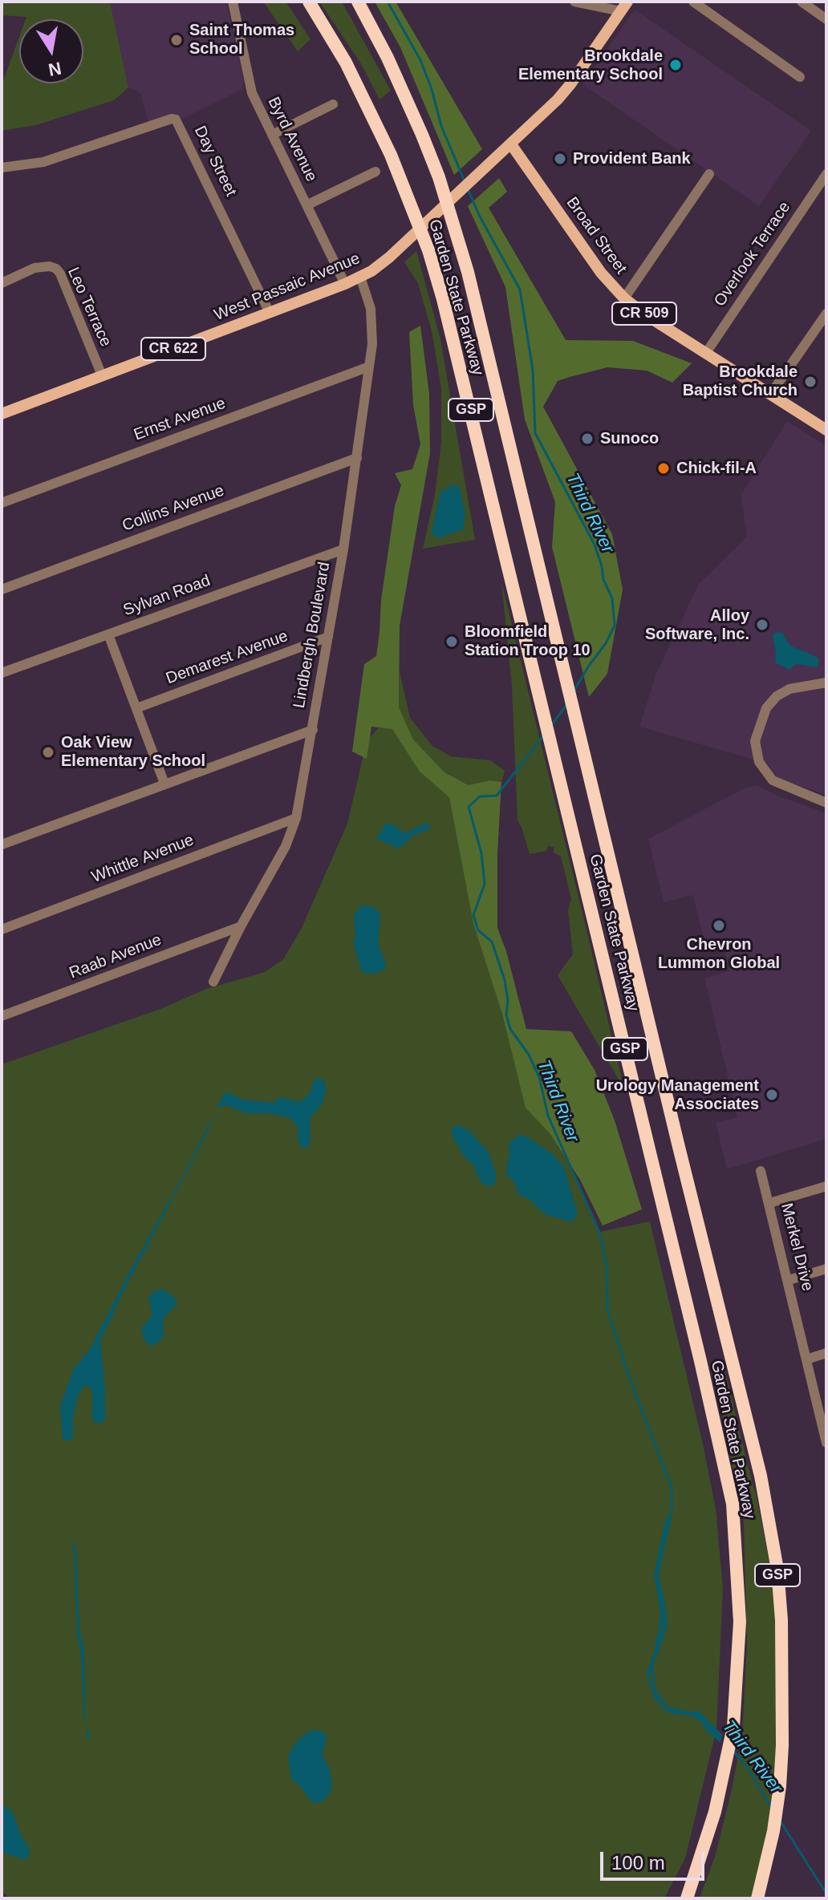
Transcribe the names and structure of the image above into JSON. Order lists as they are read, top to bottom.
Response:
{
  "streets": {
    "highway": ["Garden State Parkway", "GSP"],
    "main road": [
      "Broad Street",
      "West Passaic Avenue",
      "CR 509",
      "CR 622"
    ],
    "street": [
      "Byrd Avenue",
      "Day Street",
      "Overlook Terrace",
      "Leo Terrace",
      "Ernst Avenue",
      "Collins Avenue",
      "Sylvan Road",
      "Lindbergh Boulevard",
      "Demarest Avenue",
      "Whittle Avenue",
      "Raab Avenue",
      "Merkel Drive"
    ]
  },
  "crossings": [
    ["Byrd Avenue", "West Passaic Avenue"],
    ["Day Street", "West Passaic Avenue"],
    ["Broad Street", "Overlook Terrace"],
    ["Broad Street", "West Passaic Avenue"],
    ["West Passaic Avenue", "Leo Terrace"],
    ["West Passaic Avenue", "Lindbergh Boulevard"],
    ["Ernst Avenue", "Lindbergh Boulevard"],
    ["Collins Avenue", "Lindbergh Boulevard"],
    ["Sylvan Road", "Lindbergh Boulevard"],
    ["Lindbergh Boulevard", "Demarest Avenue"],
    ["Lindbergh Boulevard", "Whittle Avenue"],
    ["Lindbergh Boulevard", "Raab Avenue"]
  ],
  "water": ["Third River"],
  "places": [
    "Saint Thomas School",
    "Brookdale Elementary School",
    "Provident Bank",
    "Brookdale Baptist Church",
    "Sunoco",
    "Chick-fil-A",
    "Alloy Software, Inc.",
    "Bloomfield Station Troop 10",
    "Oak View Elementary School",
    "Chevron Lummon Global",
    "Urology Management Associates"
  ],
  "scale_bar": "100 m",
  "north": "bottom"
}
